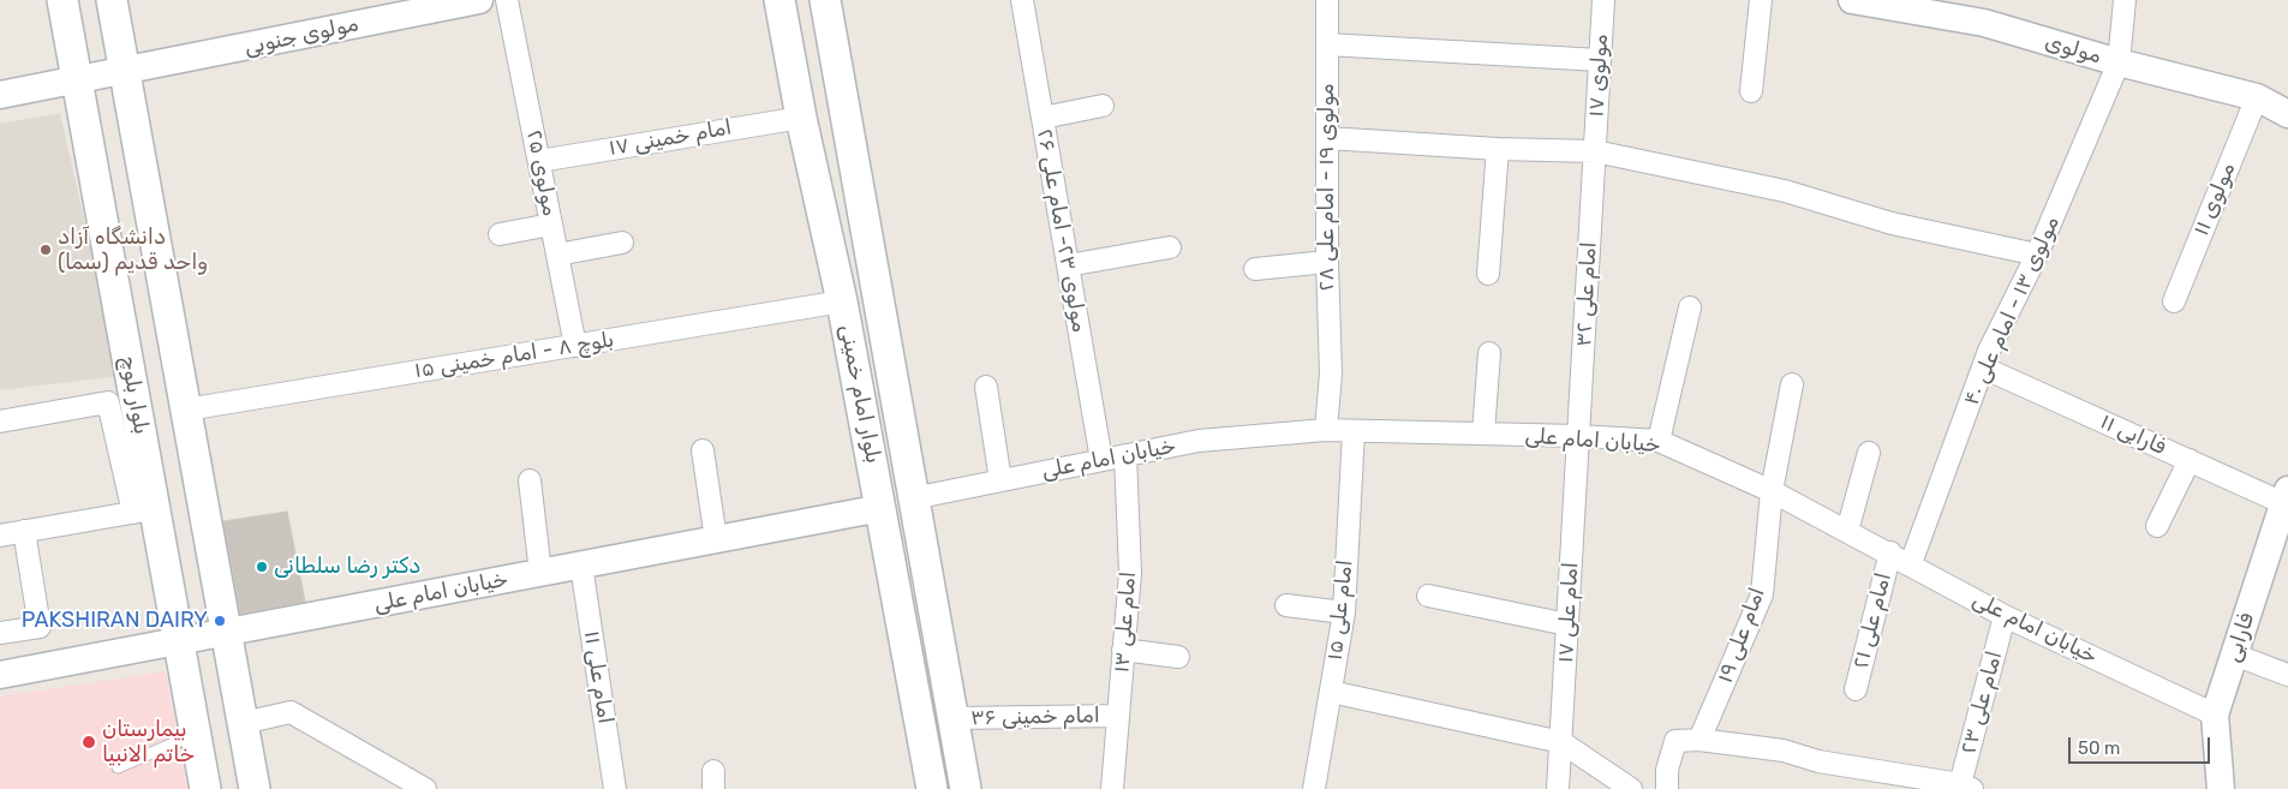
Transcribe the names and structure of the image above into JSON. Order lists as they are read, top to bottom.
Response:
{
  "streets": {
    "main road": ["بلوار امام خمینی", "بلوار بلوچ"],
    "street": [
      "مولوی جنوبی",
      "مولوی",
      "مولوی ۱۷",
      "امام خمینی ۱۷",
      "مولوی ۲۵",
      "مولوی ۱۹ - امام علی ۲۸",
      "مولوی ۱۱",
      "مولوی ۲۳- امام علی ۲۶",
      "امام علی ۳۲",
      "مولوی ۱۳ - امام علی ۴۰",
      "بلوچ ۸ - امام خمینی ۱۵",
      "فارابی ۱۱",
      "خیابان امام علی",
      "امام علی ۱۵",
      "امام علی ۱۷",
      "امام علی ۲۱",
      "امام علی ۱۳",
      "امام علی ۱۹",
      "فارابی",
      "امام علی ۱۱",
      "امام علی ۲۳",
      "امام خمینی ۳۶"
    ]
  },
  "crossings": [
    ["مولوی جنوبی", "بلوار بلوچ"],
    ["مولوی", "مولوی ۱۱"],
    ["مولوی", "مولوی ۱۳ - امام علی ۴۰"],
    ["مولوی ۱۷", "امام علی ۳۲"],
    ["امام خمینی ۱۷", "مولوی ۲۵"],
    ["امام خمینی ۱۷", "بلوار امام خمینی"],
    ["مولوی ۲۵", "بلوچ ۸ - امام خمینی ۱۵"],
    ["مولوی ۱۹ - امام علی ۲۸", "خیابان امام علی"],
    ["مولوی ۲۳- امام علی ۲۶", "خیابان امام علی"],
    ["امام علی ۳۲", "خیابان امام علی"],
    ["امام علی ۳۲", "امام علی ۱۷"],
    ["مولوی ۱۳ - امام علی ۴۰", "فارابی ۱۱"],
    ["مولوی ۱۳ - امام علی ۴۰", "خیابان امام علی"],
    ["بلوچ ۸ - امام خمینی ۱۵", "بلوار امام خمینی"],
    ["بلوار امام خمینی", "خیابان امام علی"],
    ["بلوار امام خمینی", "امام خمینی ۳۶"],
    ["بلوار بلوچ", "خیابان امام علی"],
    ["فارابی ۱۱", "فارابی"],
    ["خیابان امام علی", "امام علی ۱۵"],
    ["خیابان امام علی", "امام علی ۱۷"],
    ["خیابان امام علی", "امام علی ۲۱"],
    ["خیابان امام علی", "امام علی ۱۳"],
    ["خیابان امام علی", "امام علی ۱۹"],
    ["خیابان امام علی", "فارابی"],
    ["خیابان امام علی", "امام علی ۱۱"],
    ["خیابان امام علی", "امام علی ۲۳"],
    ["امام علی ۱۳", "امام خمینی ۳۶"]
  ],
  "places": [
    "دانشگاه آزاد واحد قدیم (سما)",
    "دکتر رضا سلطانی",
    "PAKSHIRAN DAIRY",
    "بیمارستان خاتم الانبیا"
  ],
  "scale_bar": "50 m"
}
